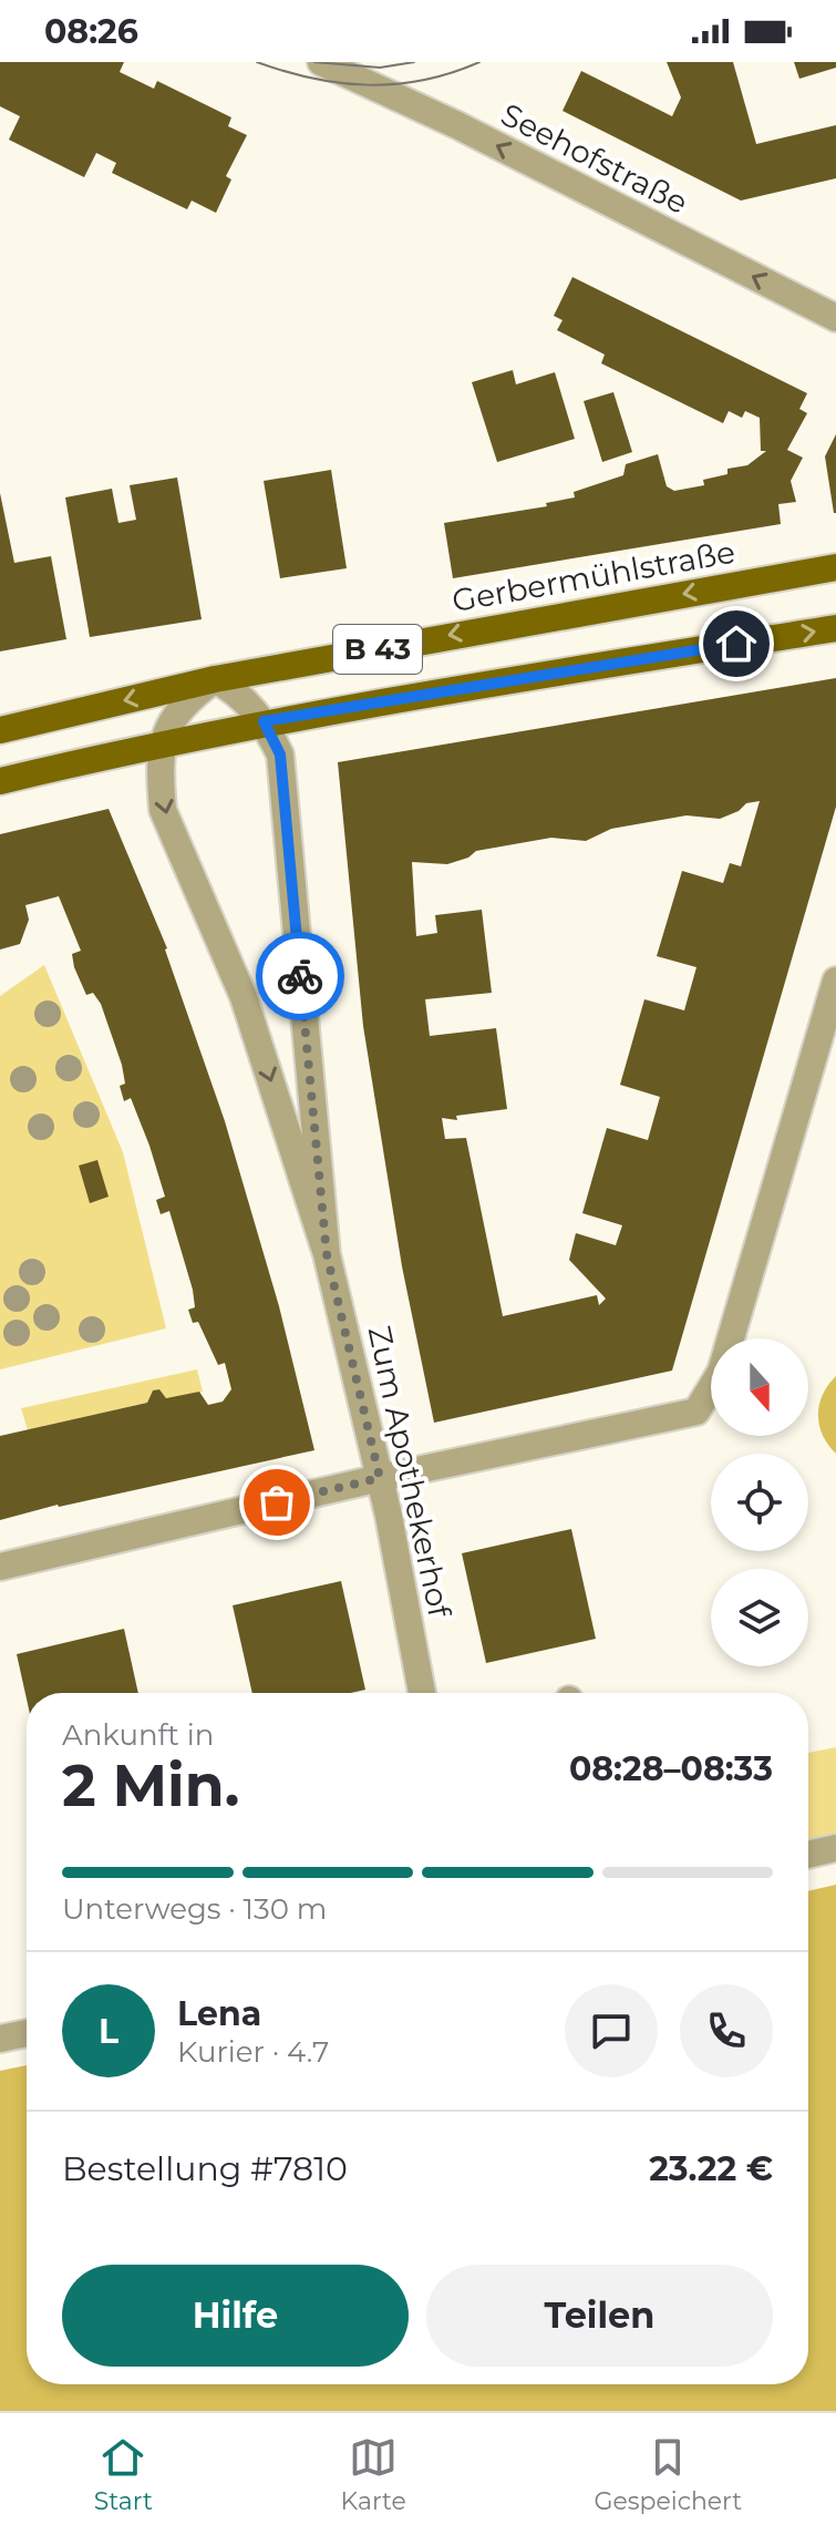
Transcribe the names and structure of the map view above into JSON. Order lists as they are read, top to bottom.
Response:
{
  "streets": {
    "main road": ["Gerbermühlstraße", "B 43"],
    "street": ["Seehofstraße", "Zum Apothekerhof"]
  },
  "crossings": [
    ["Gerbermühlstraße", "Zum Apothekerhof"],
    ["B 43", "Zum Apothekerhof"]
  ],
  "one_way": ["Seehofstraße"],
  "north": "bottom",
  "page": {
    "status": "08:26",
    "heading": ["2 Min.", "Ankunft in", "08:28–08:33"],
    "panel": [
      "Lena",
      "Kurier · 4.7",
      "Bestellung #7810",
      "23.22 €"
    ],
    "bar": "Unterwegs · 130 m",
    "round": "L",
    "buttons": ["Hilfe", "Teilen"],
    "tabs": ["Start", "Karte", "Gespeichert"]
  }
}
